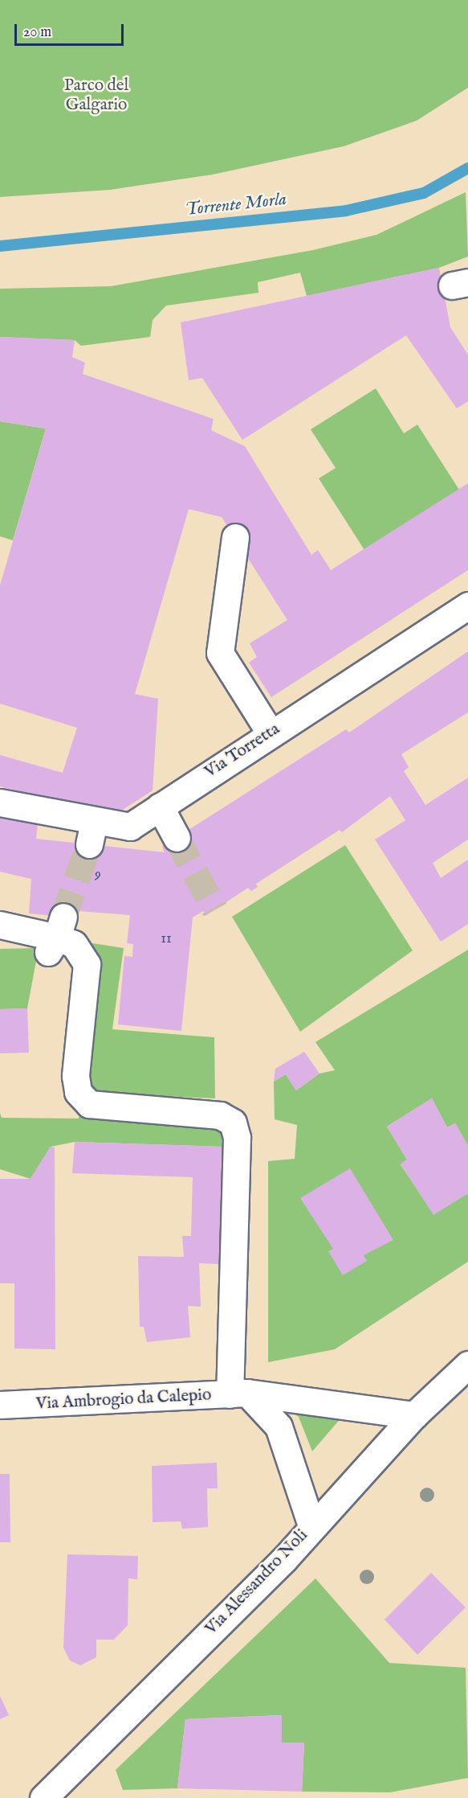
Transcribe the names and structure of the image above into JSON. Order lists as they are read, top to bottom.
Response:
{
  "streets": {
    "street": ["Via Torretta", "Via Ambrogio da Calepio", "Via Alessandro Noli"]
  },
  "crossings": [
    ["Via Ambrogio da Calepio", "Via Alessandro Noli"]
  ],
  "water": ["Torrente Morla"],
  "parks": ["Parco del Galgario"],
  "house_numbers": ["9", "11"],
  "scale_bar": "20 m"
}
